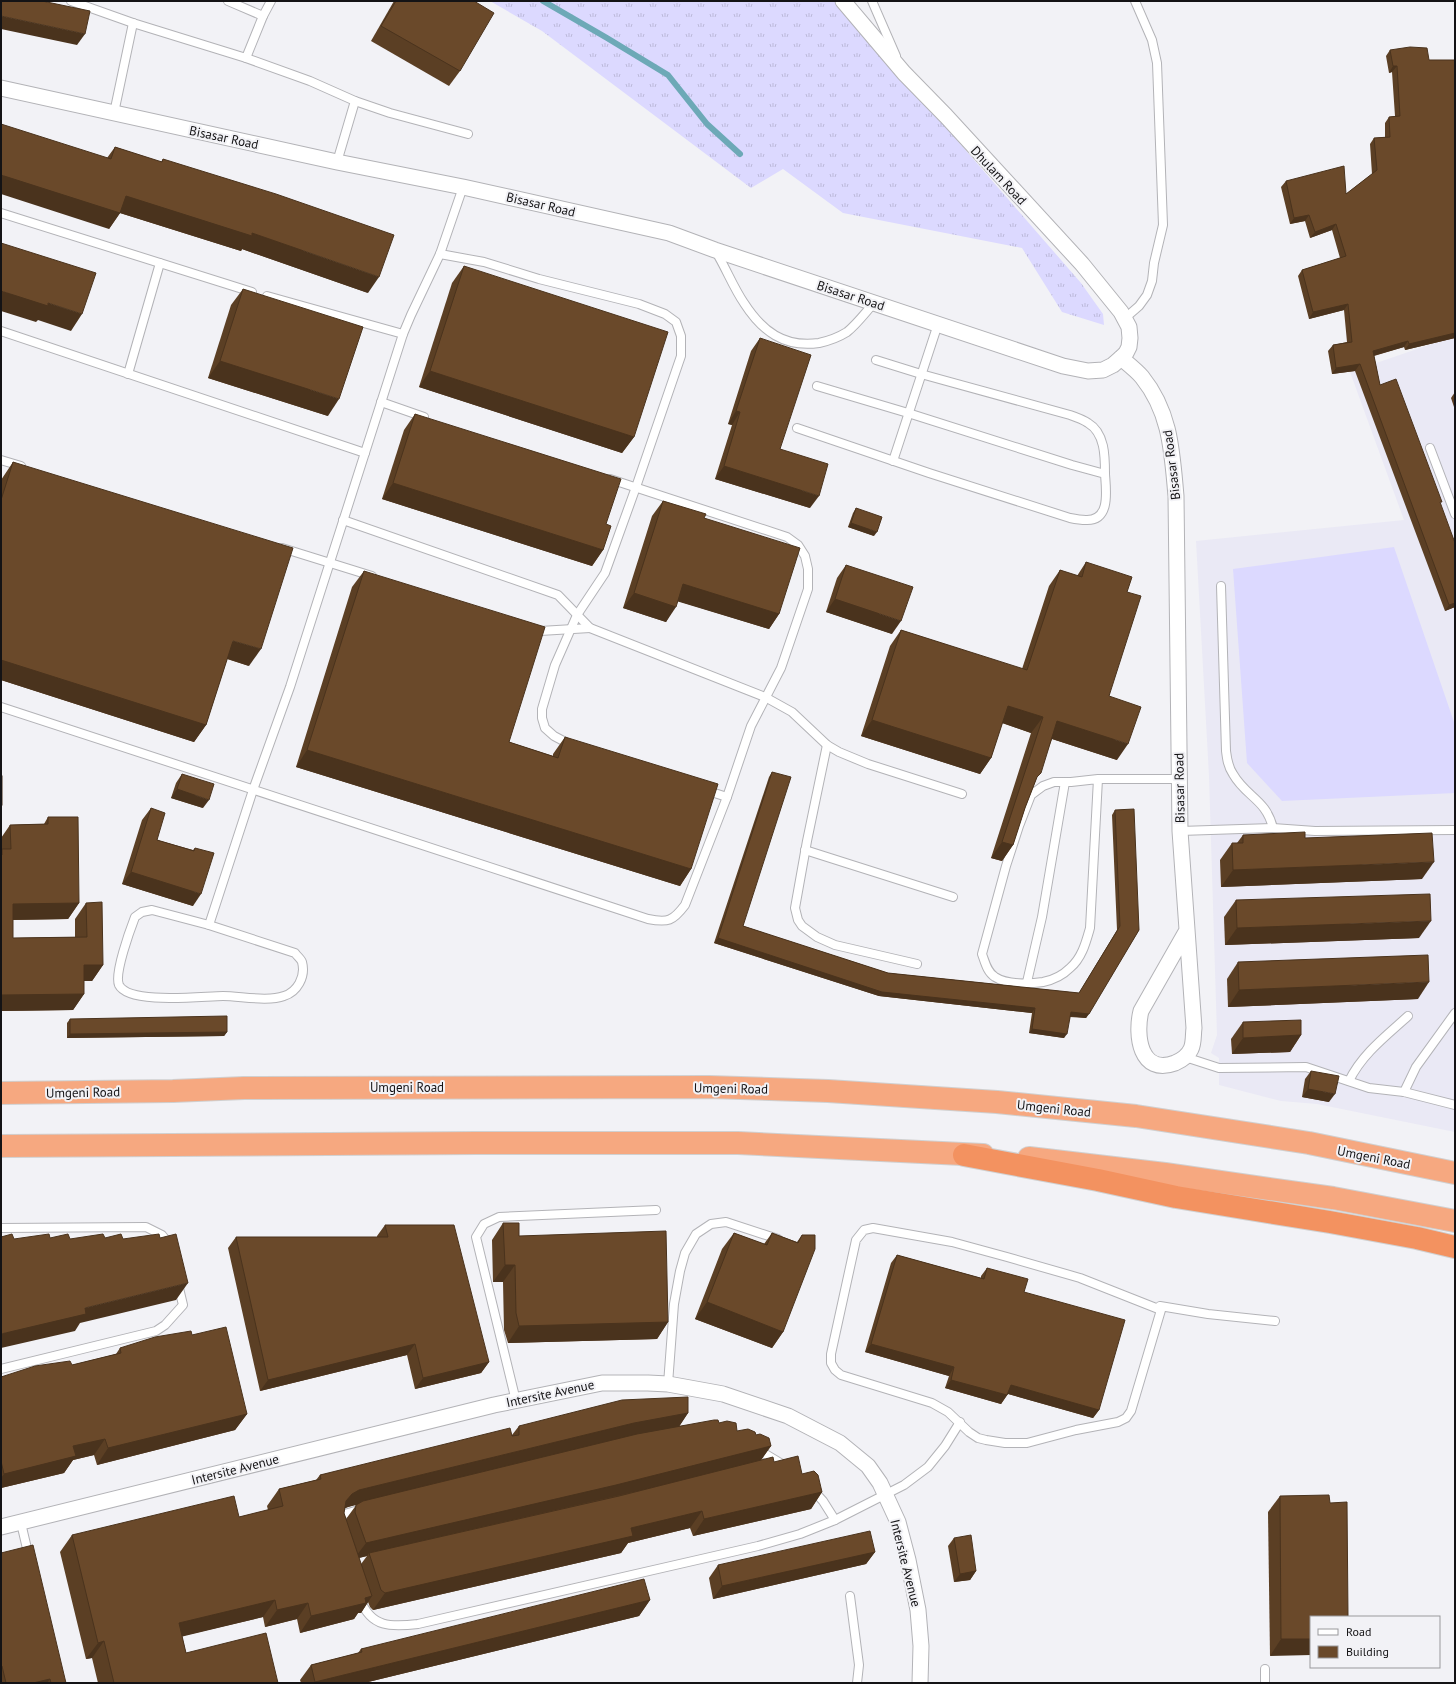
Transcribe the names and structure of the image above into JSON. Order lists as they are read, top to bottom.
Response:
{
  "streets": {
    "highway": ["Umgeni Road"],
    "street": ["Bisasar Road", "Dhulam Road", "Intersite Avenue"]
  },
  "crossings": [
    ["Bisasar Road", "Dhulam Road"]
  ],
  "legend": ["Road", "Building"]
}
